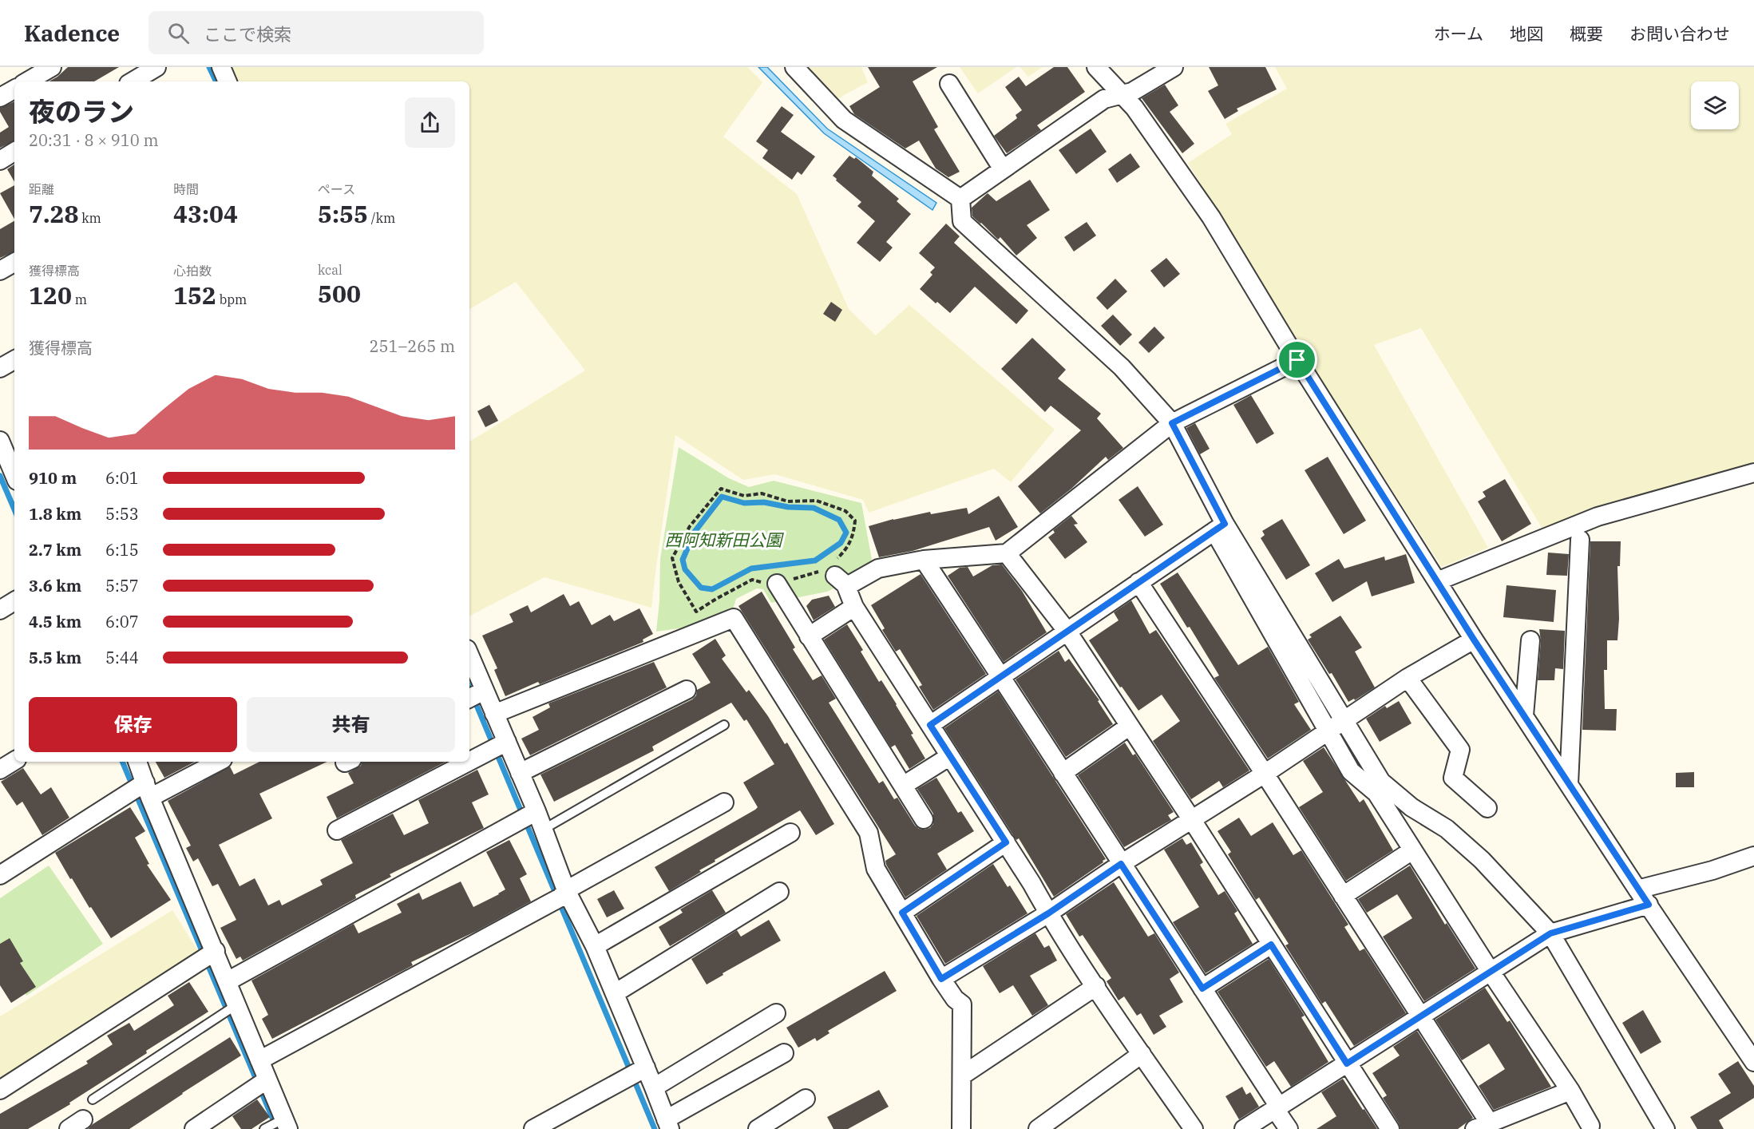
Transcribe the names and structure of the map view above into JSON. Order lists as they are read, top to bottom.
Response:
{
  "parks": ["西阿知新田公園"],
  "page": {
    "header": "Kadence",
    "search": "ここで検索",
    "nav": [
      "ホーム",
      "地図",
      "概要",
      "お問い合わせ"
    ],
    "heading": ["夜のラン", "20:31 · 8 × 910 m"],
    "stats": [
      ["距離", "7.28 km"],
      ["時間", "43:04"],
      ["ペース", "5:55 /km"],
      ["獲得標高", "120 m"],
      ["心拍数", "152 bpm"],
      ["kcal", "500"]
    ],
    "chart": ["獲得標高", "251–265 m"],
    "list": [
      {
        "name": "910 m",
        "note": "6:01"
      },
      {
        "name": "1.8 km",
        "note": "5:53"
      },
      {
        "name": "2.7 km",
        "note": "6:15"
      },
      {
        "name": "3.6 km",
        "note": "5:57"
      },
      {
        "name": "4.5 km",
        "note": "6:07"
      },
      {
        "name": "5.5 km",
        "note": "5:44"
      }
    ],
    "buttons": ["保存", "共有"]
  }
}
